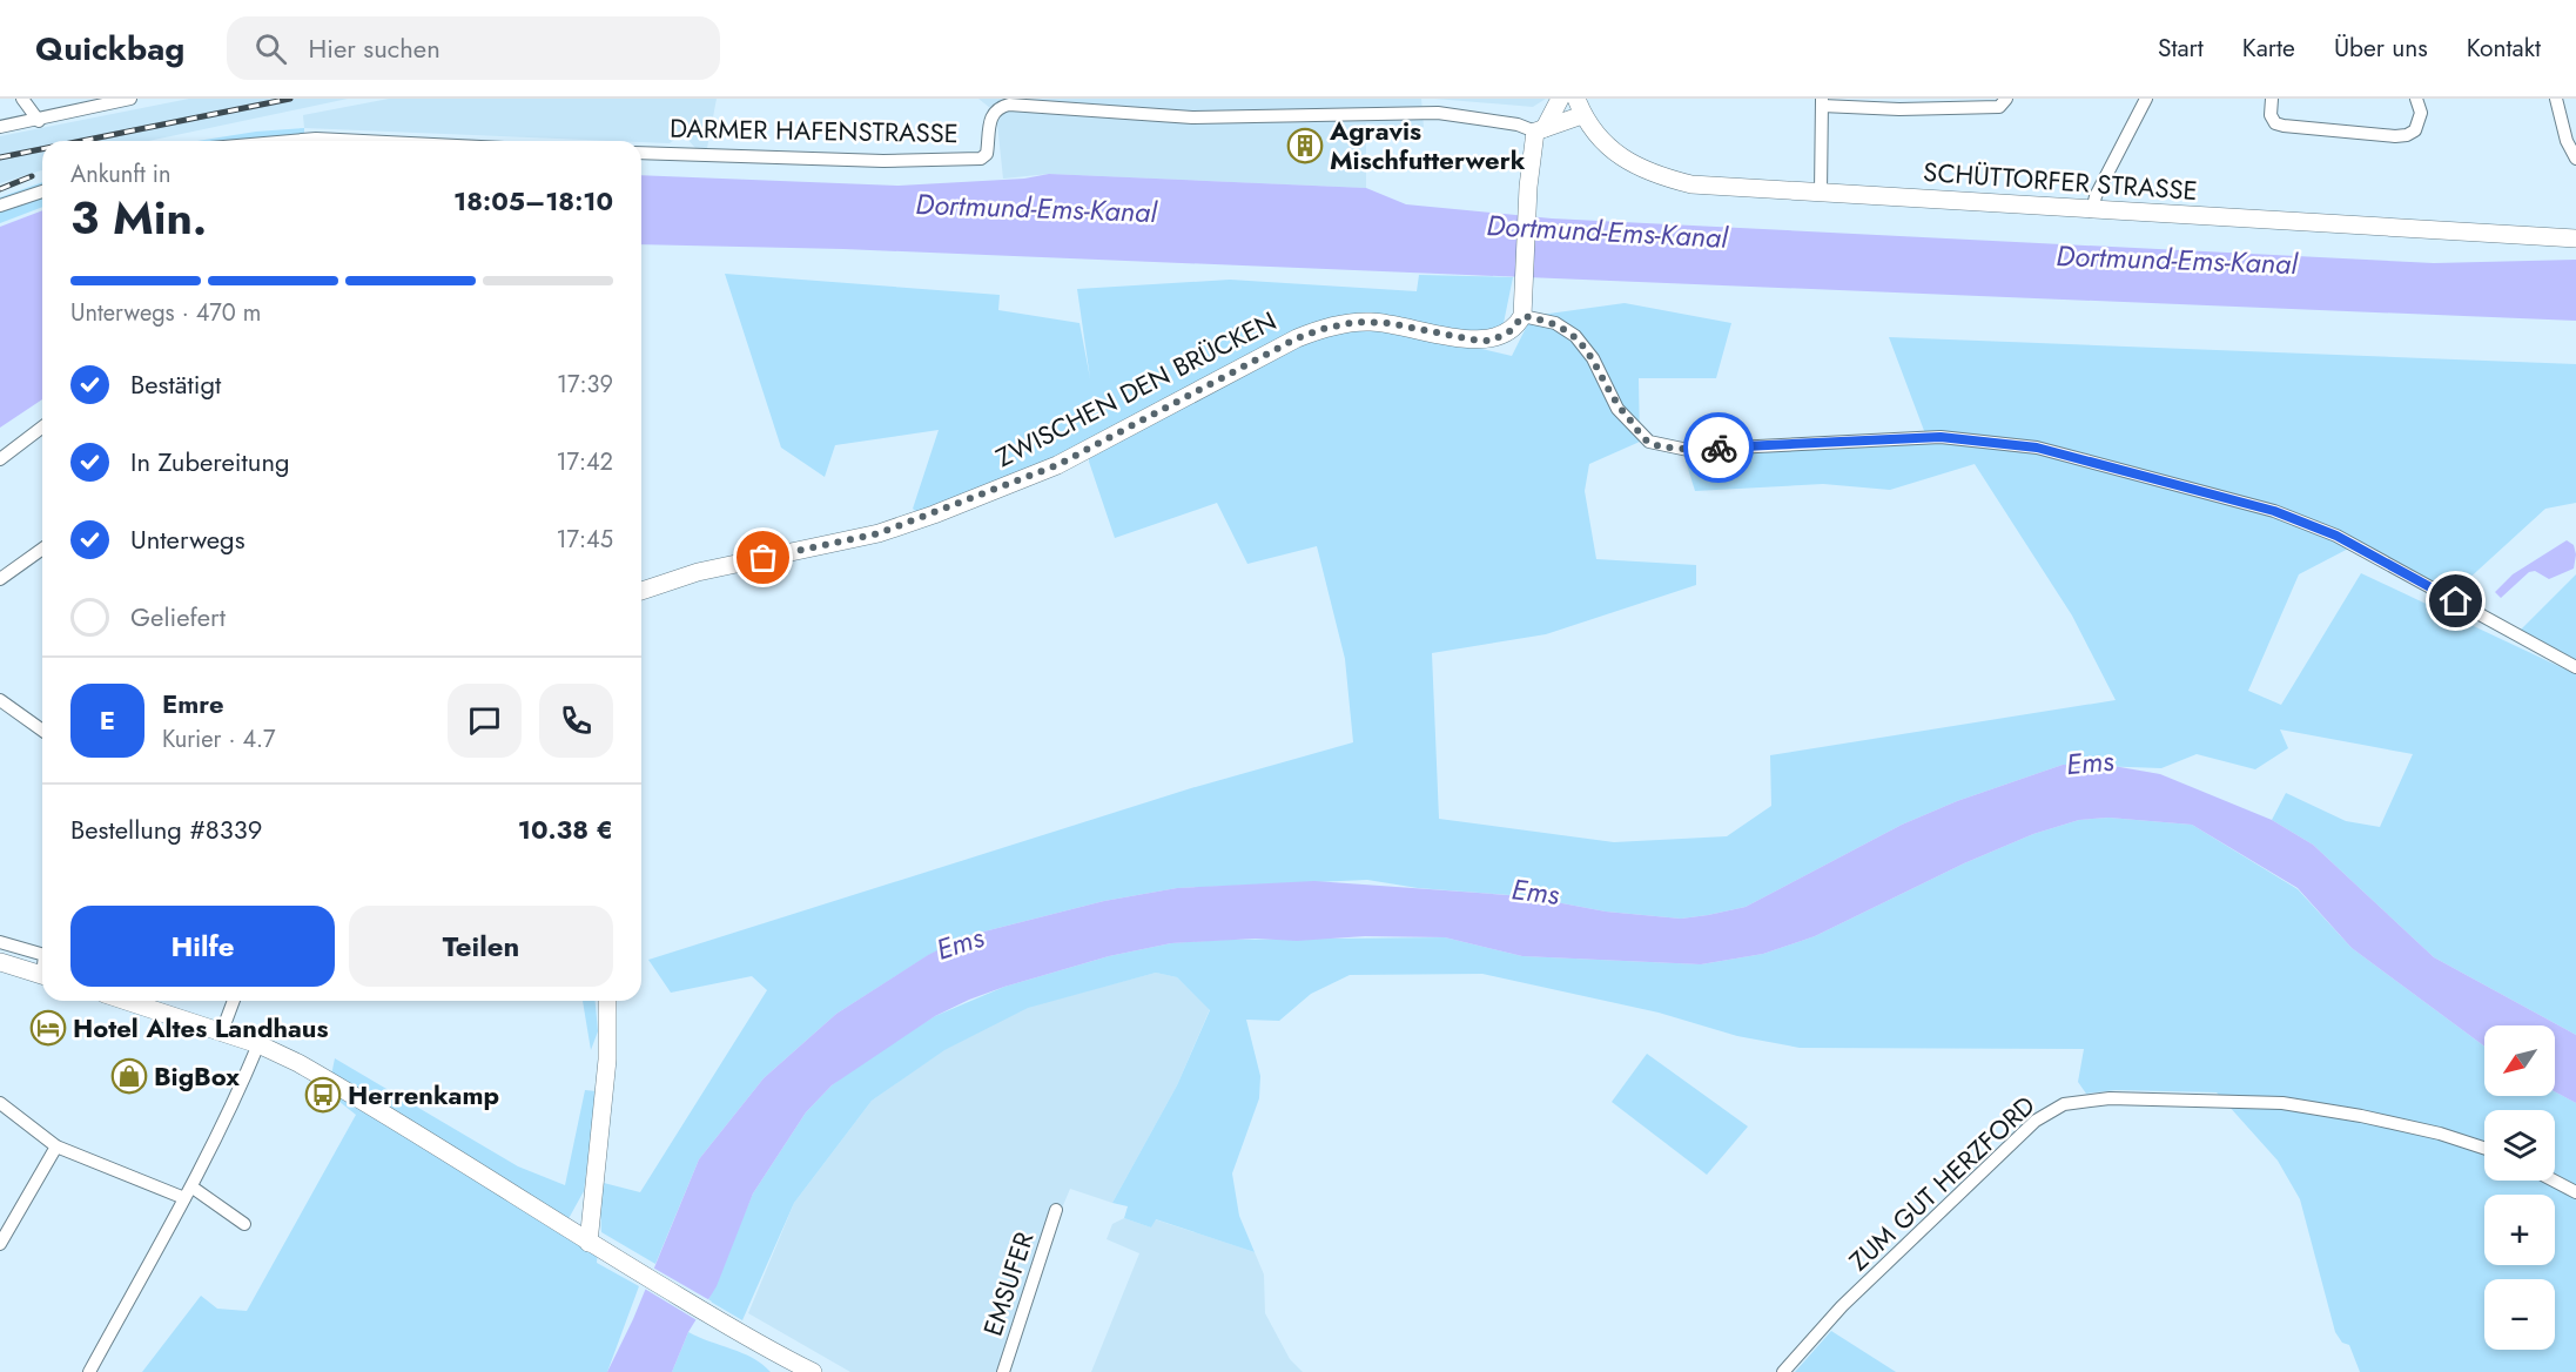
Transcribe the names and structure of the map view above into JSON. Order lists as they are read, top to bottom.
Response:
{
  "streets": {
    "main road": ["SCHÜTTORFER STRASSE", "ZWISCHEN DEN BRÜCKEN"],
    "street": ["DARMER HAFENSTRASSE", "ZUM GUT HERZFORD", "EMSUFER"]
  },
  "water": ["Dortmund-Ems-Kanal", "Ems"],
  "places": {
    "building": ["Agravis Mischfutterwerk"],
    "hotel": ["Hotel Altes Landhaus"],
    "shop": ["BigBox"],
    "bus stop": ["Herrenkamp"]
  },
  "north": "bottom left",
  "page": {
    "header": "Quickbag",
    "search": "Hier suchen",
    "nav": [
      "Start",
      "Karte",
      "Über uns",
      "Kontakt"
    ],
    "heading": ["3 Min.", "Ankunft in", "18:05–18:10"],
    "panel": [
      "Emre",
      "Kurier · 4.7",
      "Bestellung #8339",
      "10.38 €"
    ],
    "bar": "Unterwegs · 470 m",
    "list": [
      ["Bestätigt", "17:39"],
      ["In Zubereitung", "17:42"],
      ["Unterwegs", "17:45"],
      "Geliefert"
    ],
    "round": "E",
    "buttons": ["Hilfe", "Teilen"],
    "map_buttons": ["+", "−"]
  }
}
